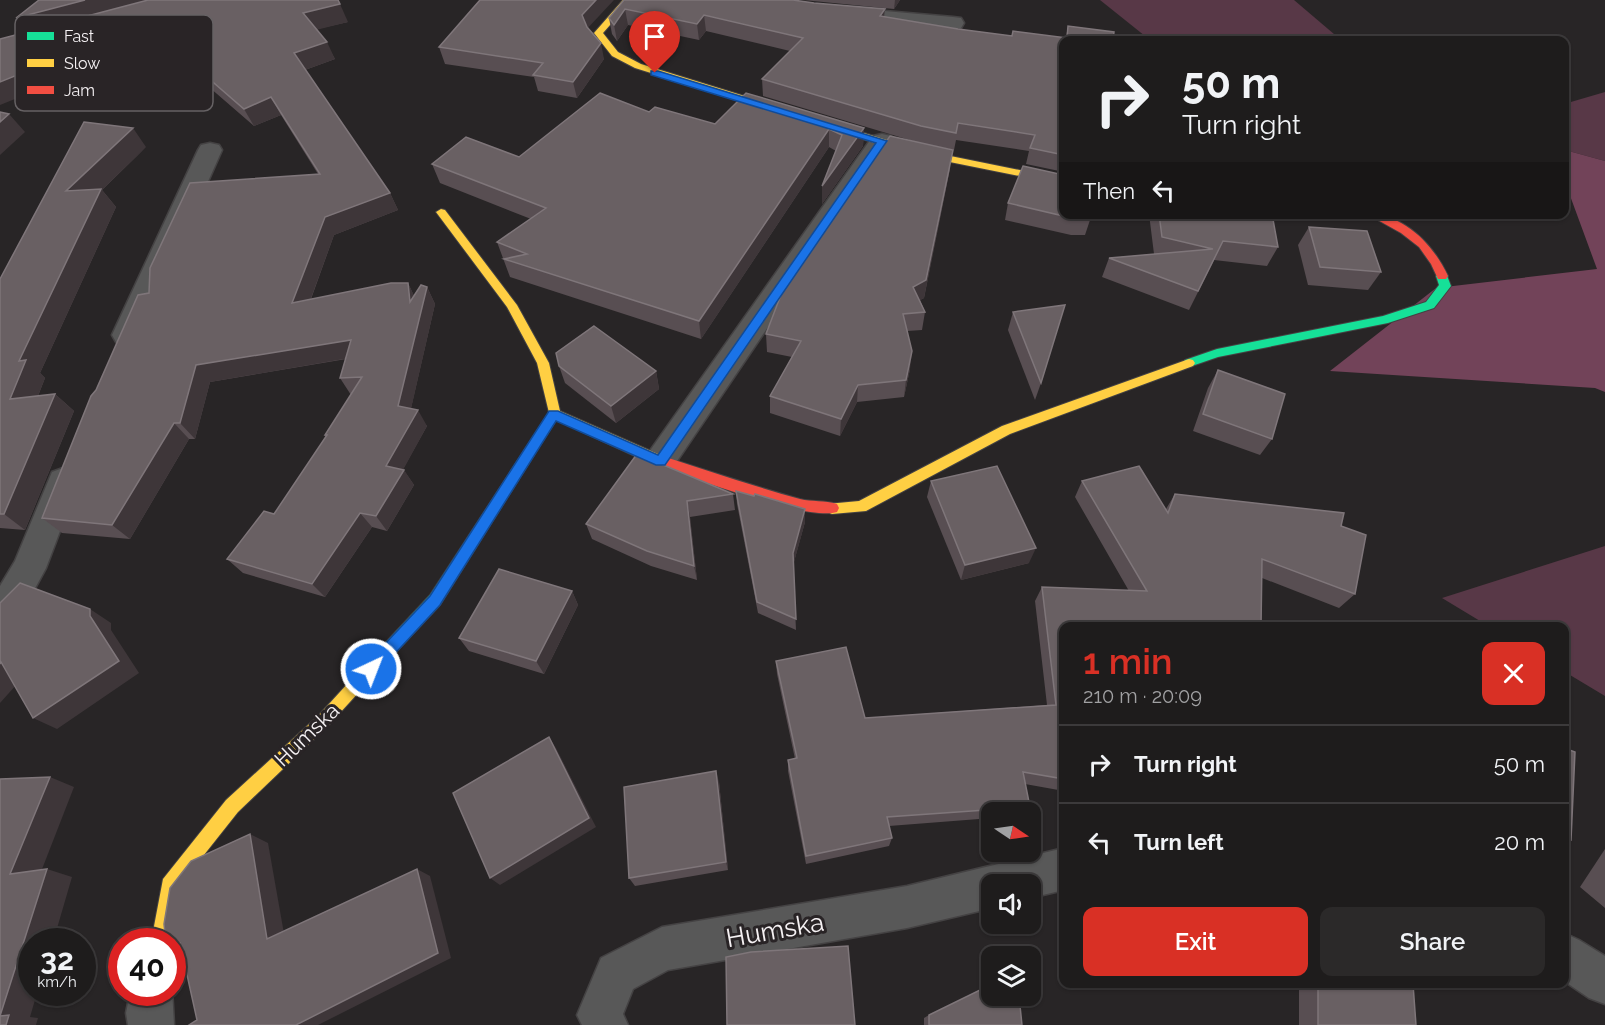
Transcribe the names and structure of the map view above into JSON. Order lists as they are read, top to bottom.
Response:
{
  "streets": {
    "street": ["Humska"]
  },
  "legend": ["Fast", "Slow", "Jam"],
  "north": "right",
  "page": {
    "turn": ["50 m", "Turn right"],
    "then": "Then",
    "heading": ["1 min", "210 m · 20:09"],
    "list": [
      {
        "name": "Turn right",
        "value": "50 m"
      },
      {
        "name": "Turn left",
        "value": "20 m"
      }
    ],
    "buttons": ["Exit", "Share"],
    "speed": "32 km/h",
    "limit": "40"
  }
}
